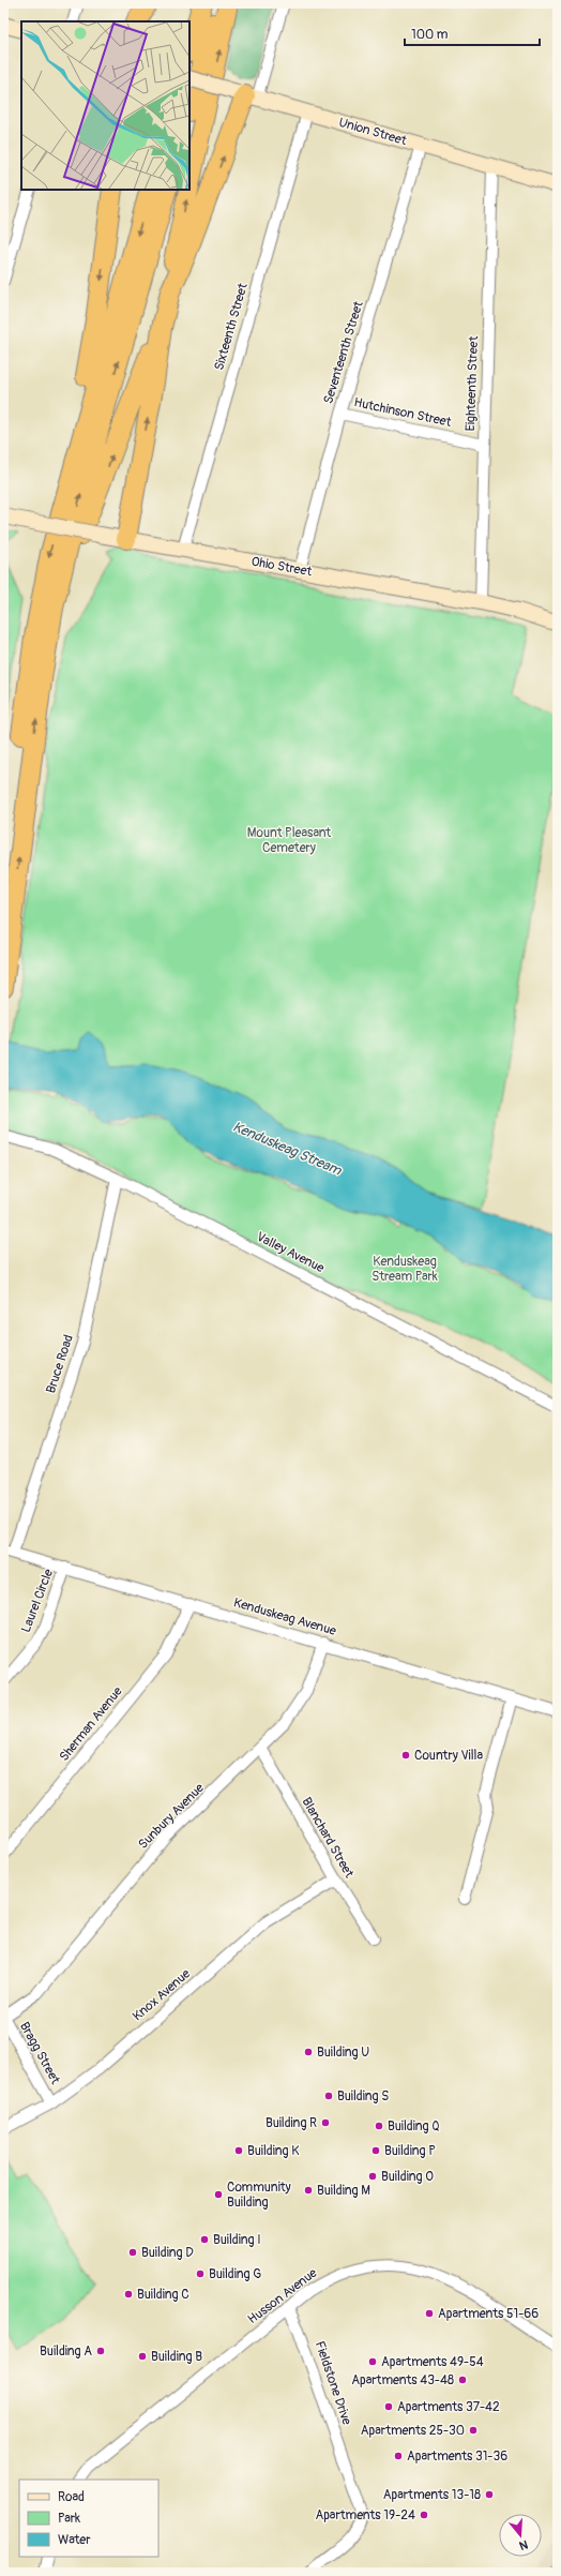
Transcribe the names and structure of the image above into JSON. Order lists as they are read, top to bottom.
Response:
{
  "streets": {
    "street": [
      "Union Street",
      "Sixteenth Street",
      "Seventeenth Street",
      "Eighteenth Street",
      "Hutchinson Street",
      "Ohio Street",
      "Valley Avenue",
      "Bruce Road",
      "Laurel Circle",
      "Kenduskeag Avenue",
      "Sherman Avenue",
      "Sunbury Avenue",
      "Blanchard Street",
      "Knox Avenue",
      "Bragg Street",
      "Husson Avenue",
      "Fieldstone Drive"
    ]
  },
  "crossings": [
    ["Union Street", "Sixteenth Street"],
    ["Union Street", "Seventeenth Street"],
    ["Union Street", "Eighteenth Street"],
    ["Sixteenth Street", "Ohio Street"],
    ["Seventeenth Street", "Hutchinson Street"],
    ["Seventeenth Street", "Ohio Street"],
    ["Eighteenth Street", "Hutchinson Street"],
    ["Eighteenth Street", "Ohio Street"],
    ["Valley Avenue", "Bruce Road"],
    ["Bruce Road", "Kenduskeag Avenue"],
    ["Laurel Circle", "Kenduskeag Avenue"],
    ["Kenduskeag Avenue", "Sherman Avenue"],
    ["Kenduskeag Avenue", "Sunbury Avenue"],
    ["Sunbury Avenue", "Blanchard Street"],
    ["Sunbury Avenue", "Bragg Street"],
    ["Blanchard Street", "Knox Avenue"],
    ["Knox Avenue", "Bragg Street"],
    ["Husson Avenue", "Fieldstone Drive"]
  ],
  "water": ["Kenduskeag Stream"],
  "parks": ["Mount Pleasant Cemetery", "Kenduskeag Stream Park"],
  "places": [
    "Country Villa",
    "Building U",
    "Building S",
    "Building R",
    "Building Q",
    "Building K",
    "Building P",
    "Building O",
    "Building M",
    "Community Building",
    "Building I",
    "Building D",
    "Building G",
    "Building C",
    "Apartments 51-66",
    "Building A",
    "Building B",
    "Apartments 49-54",
    "Apartments 43-48",
    "Apartments 37-42",
    "Apartments 25-30",
    "Apartments 31-36",
    "Apartments 13-18",
    "Apartments 19-24"
  ],
  "legend": ["Road", "Park", "Water"],
  "scale_bar": "100 m",
  "north": "bottom"
}
